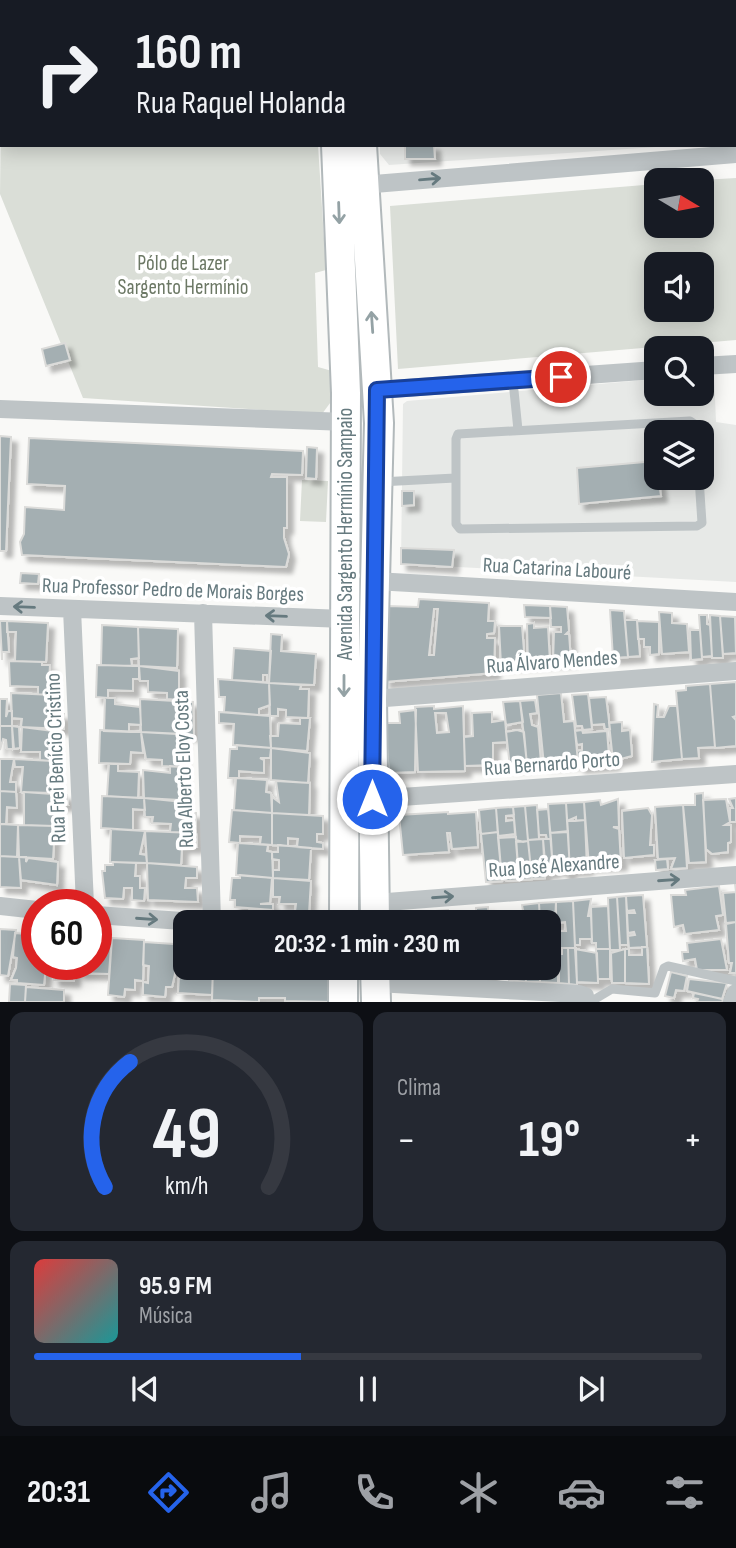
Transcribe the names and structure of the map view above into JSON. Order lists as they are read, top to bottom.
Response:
{
  "streets": {
    "main road": ["Avenida Sargento Hermínio Sampaio"],
    "street": [
      "Rua Catarina Labouré",
      "Rua Professor Pedro de Morais Borges",
      "Rua Álvaro Mendes",
      "Rua Frei Benício Cristino",
      "Rua Bernardo Porto",
      "Rua Alberto Eloy Costa",
      "Rua José Alexandre"
    ]
  },
  "crossings": [
    ["Avenida Sargento Hermínio Sampaio", "Rua Catarina Labouré"],
    ["Avenida Sargento Hermínio Sampaio", "Rua Professor Pedro de Morais Borges"],
    ["Avenida Sargento Hermínio Sampaio", "Rua Álvaro Mendes"],
    ["Avenida Sargento Hermínio Sampaio", "Rua Bernardo Porto"],
    ["Rua Professor Pedro de Morais Borges", "Rua Frei Benício Cristino"],
    ["Rua Professor Pedro de Morais Borges", "Rua Alberto Eloy Costa"]
  ],
  "one_way": ["Rua Professor Pedro de Morais Borges"],
  "parks": ["Pólo de Lazer Sargento Hermínio"],
  "north": "right",
  "page": {
    "turn": ["160 m", "Rua Raquel Holanda"],
    "limit": "60",
    "trip": "20:32 · 1 min · 230 m",
    "tile": "Clima",
    "heat": ["−", "19°", "+"],
    "song": ["95.9 FM", "Música"],
    "tabs": "20:31",
    "gauge": ["49", "km/h"]
  }
}
